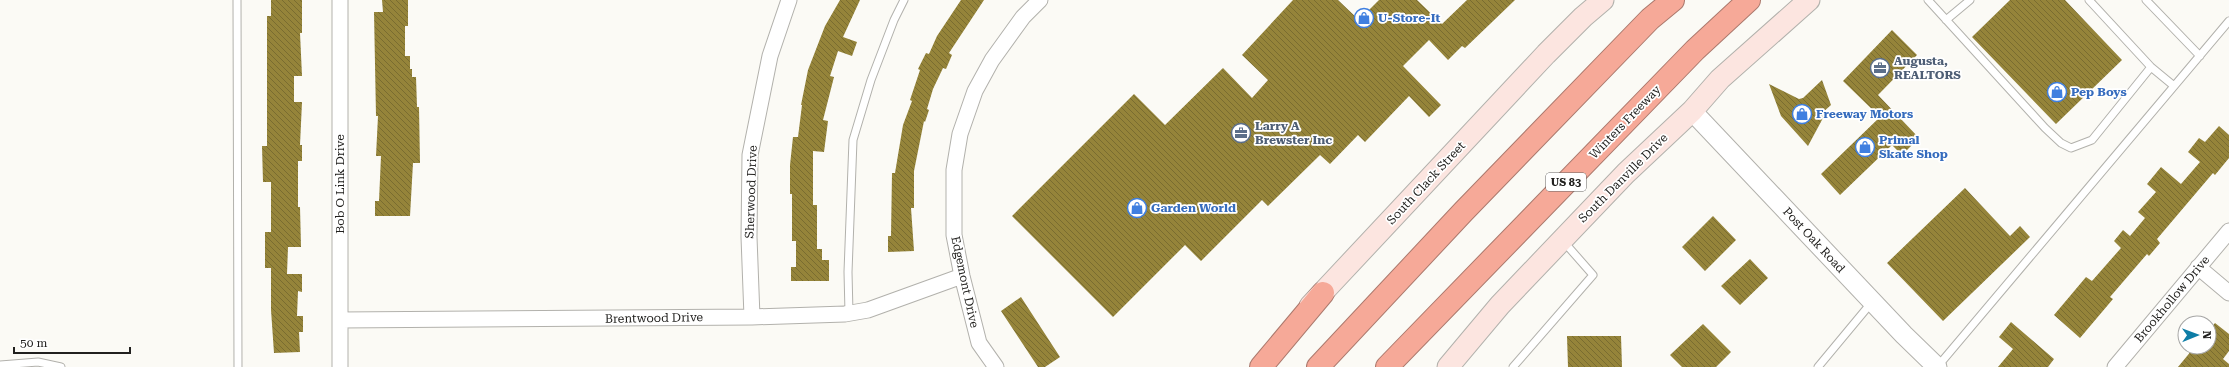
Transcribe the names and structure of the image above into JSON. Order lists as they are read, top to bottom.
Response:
{
  "streets": {
    "highway": ["Winters Freeway", "US 83"],
    "main road": ["South Danville Drive", "South Clack Street"],
    "street": [
      "Bob O Link Drive",
      "Sherwood Drive",
      "Post Oak Road",
      "Edgemont Drive",
      "Brookhollow Drive",
      "Brentwood Drive"
    ]
  },
  "crossings": [
    ["South Danville Drive", "Post Oak Road"],
    ["Bob O Link Drive", "Brentwood Drive"],
    ["Sherwood Drive", "Brentwood Drive"],
    ["Edgemont Drive", "Brentwood Drive"]
  ],
  "places": {
    "shop": [
      "U-Store-It",
      "Pep Boys",
      "Freeway Motors",
      "Primal Skate Shop",
      "Garden World"
    ],
    "office": ["Augusta, REALTORS", "Larry A Brewster Inc"]
  },
  "scale_bar": "50 m",
  "north": "right"
}
